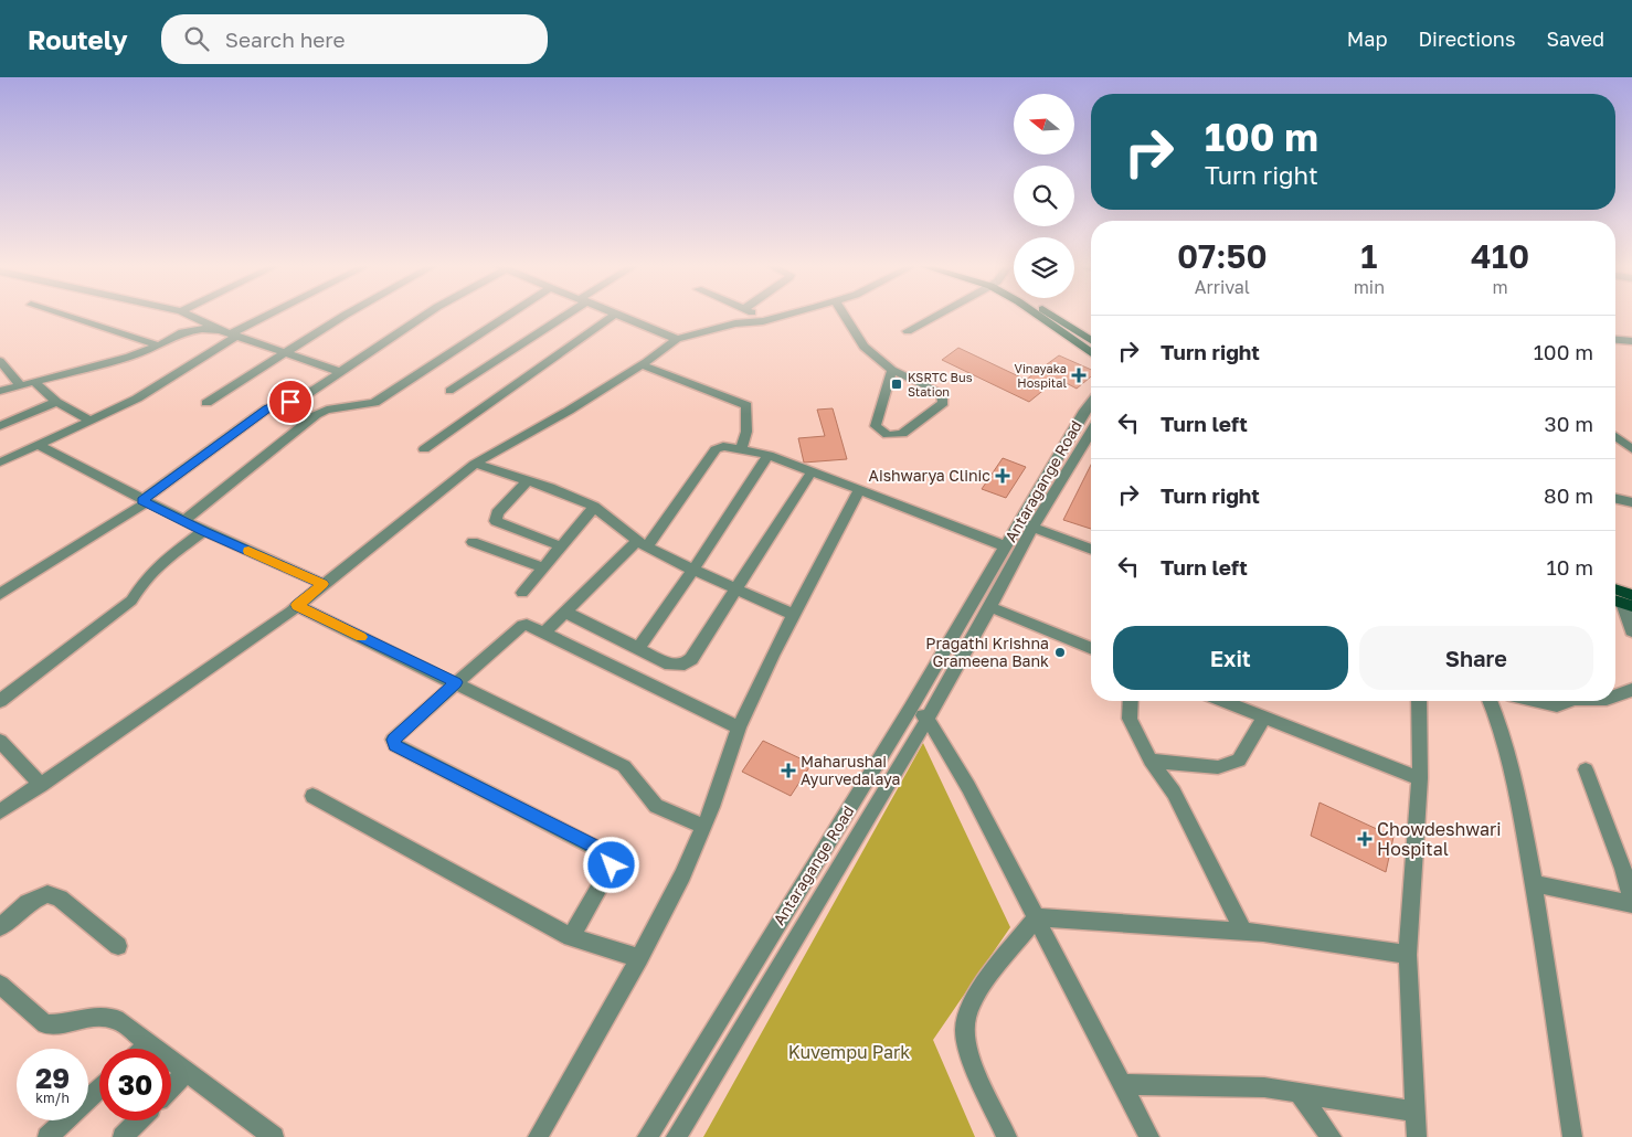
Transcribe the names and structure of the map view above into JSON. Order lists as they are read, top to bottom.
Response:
{
  "streets": {
    "street": ["Antaragange Road"]
  },
  "parks": ["Kuvempu Park"],
  "places": {
    "health": [
      "Vinayaka Hospital",
      "Aishwarya Clinic",
      "Maharushai Ayurvedalaya",
      "Chowdeshwari Hospital"
    ],
    "transit": ["KSRTC Bus Station"],
    "other": ["Pragathi Krishna Grameena Bank"]
  },
  "north": "left",
  "page": {
    "header": "Routely",
    "search": "Search here",
    "nav": ["Map", "Directions", "Saved"],
    "turn": ["100 m", "Turn right"],
    "eta": [
      "07:50",
      "Arrival",
      "1",
      "min",
      "410",
      "m"
    ],
    "list": [
      {
        "name": "Turn right",
        "value": "100 m"
      },
      {
        "name": "Turn left",
        "value": "30 m"
      },
      {
        "name": "Turn right",
        "value": "80 m"
      },
      {
        "name": "Turn left",
        "value": "10 m"
      }
    ],
    "buttons": ["Exit", "Share"],
    "speed": "29 km/h",
    "limit": "30"
  }
}
